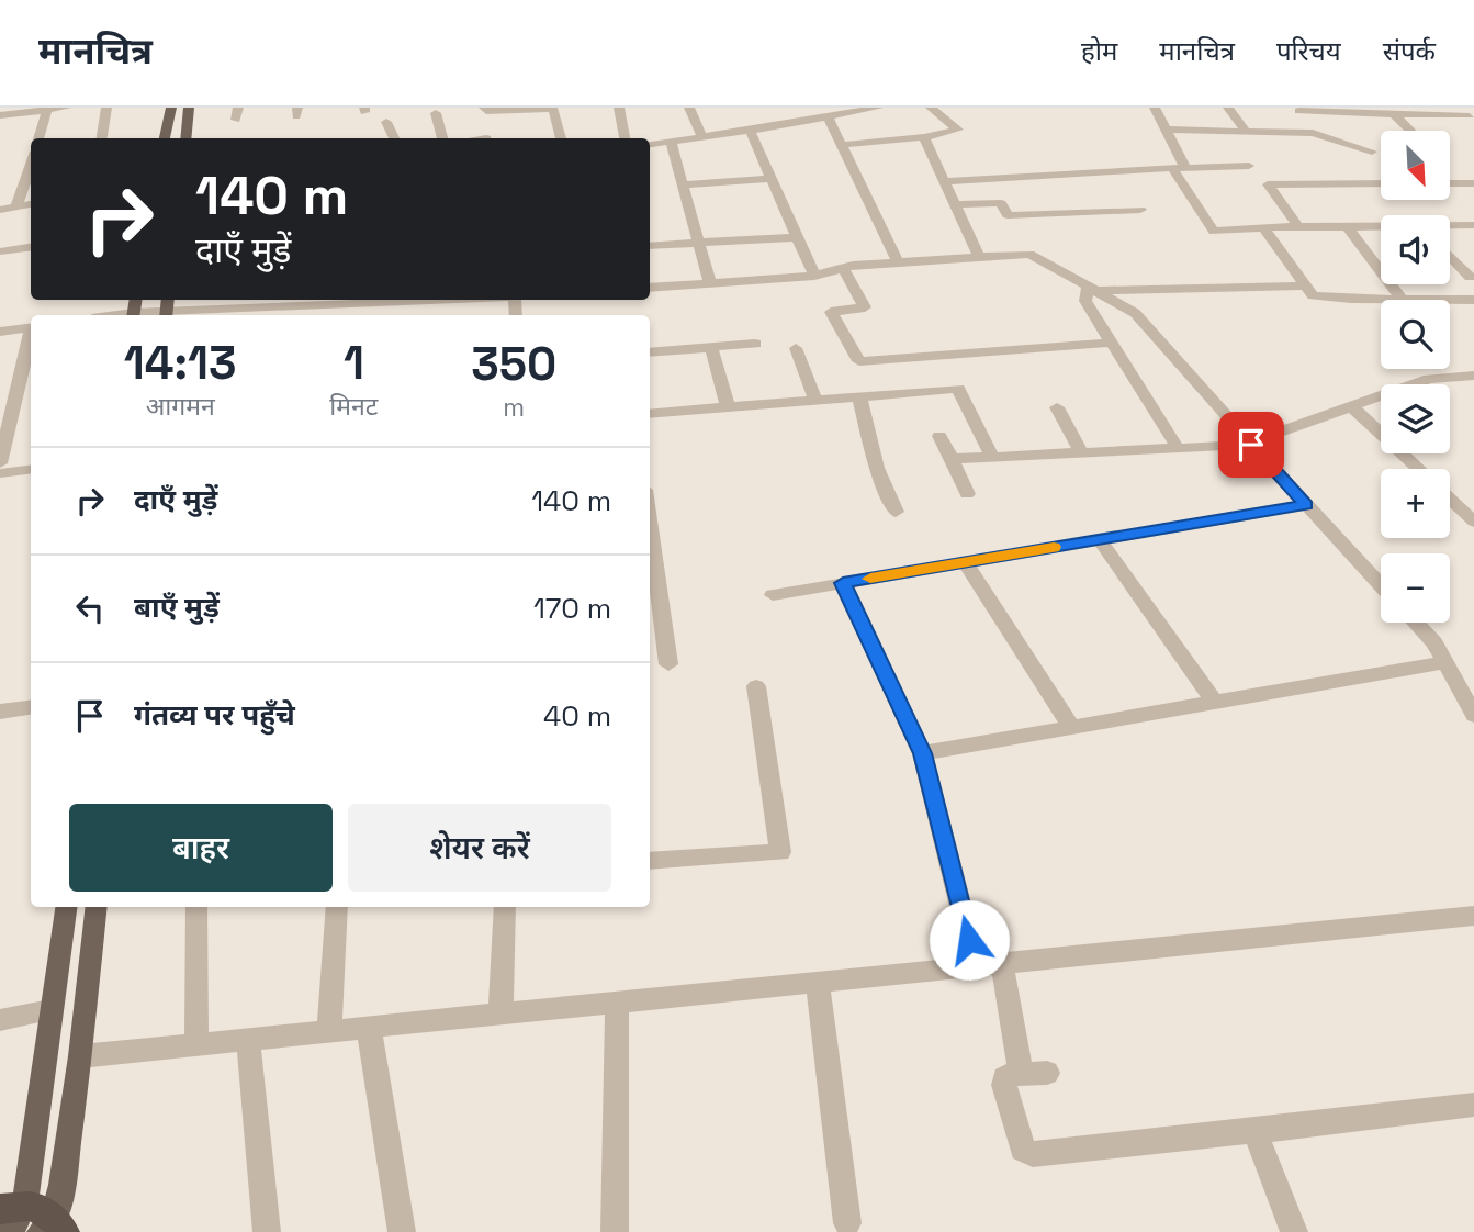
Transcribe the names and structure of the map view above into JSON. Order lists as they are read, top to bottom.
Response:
{
  "north": "bottom right",
  "page": {
    "header": "मानचित्र",
    "nav": [
      "होम",
      "मानचित्र",
      "परिचय",
      "संपर्क"
    ],
    "map_buttons": ["+", "−"],
    "turn": ["140 m", "दाएँ मुड़ें"],
    "eta": [
      "14:13",
      "आगमन",
      "1",
      "मिनट",
      "350",
      "m"
    ],
    "list": [
      {
        "name": "दाएँ मुड़ें",
        "value": "140 m"
      },
      {
        "name": "बाएँ मुड़ें",
        "value": "170 m"
      },
      {
        "name": "गंतव्य पर पहुँचे",
        "value": "40 m"
      }
    ],
    "buttons": ["बाहर", "शेयर करें"]
  }
}
